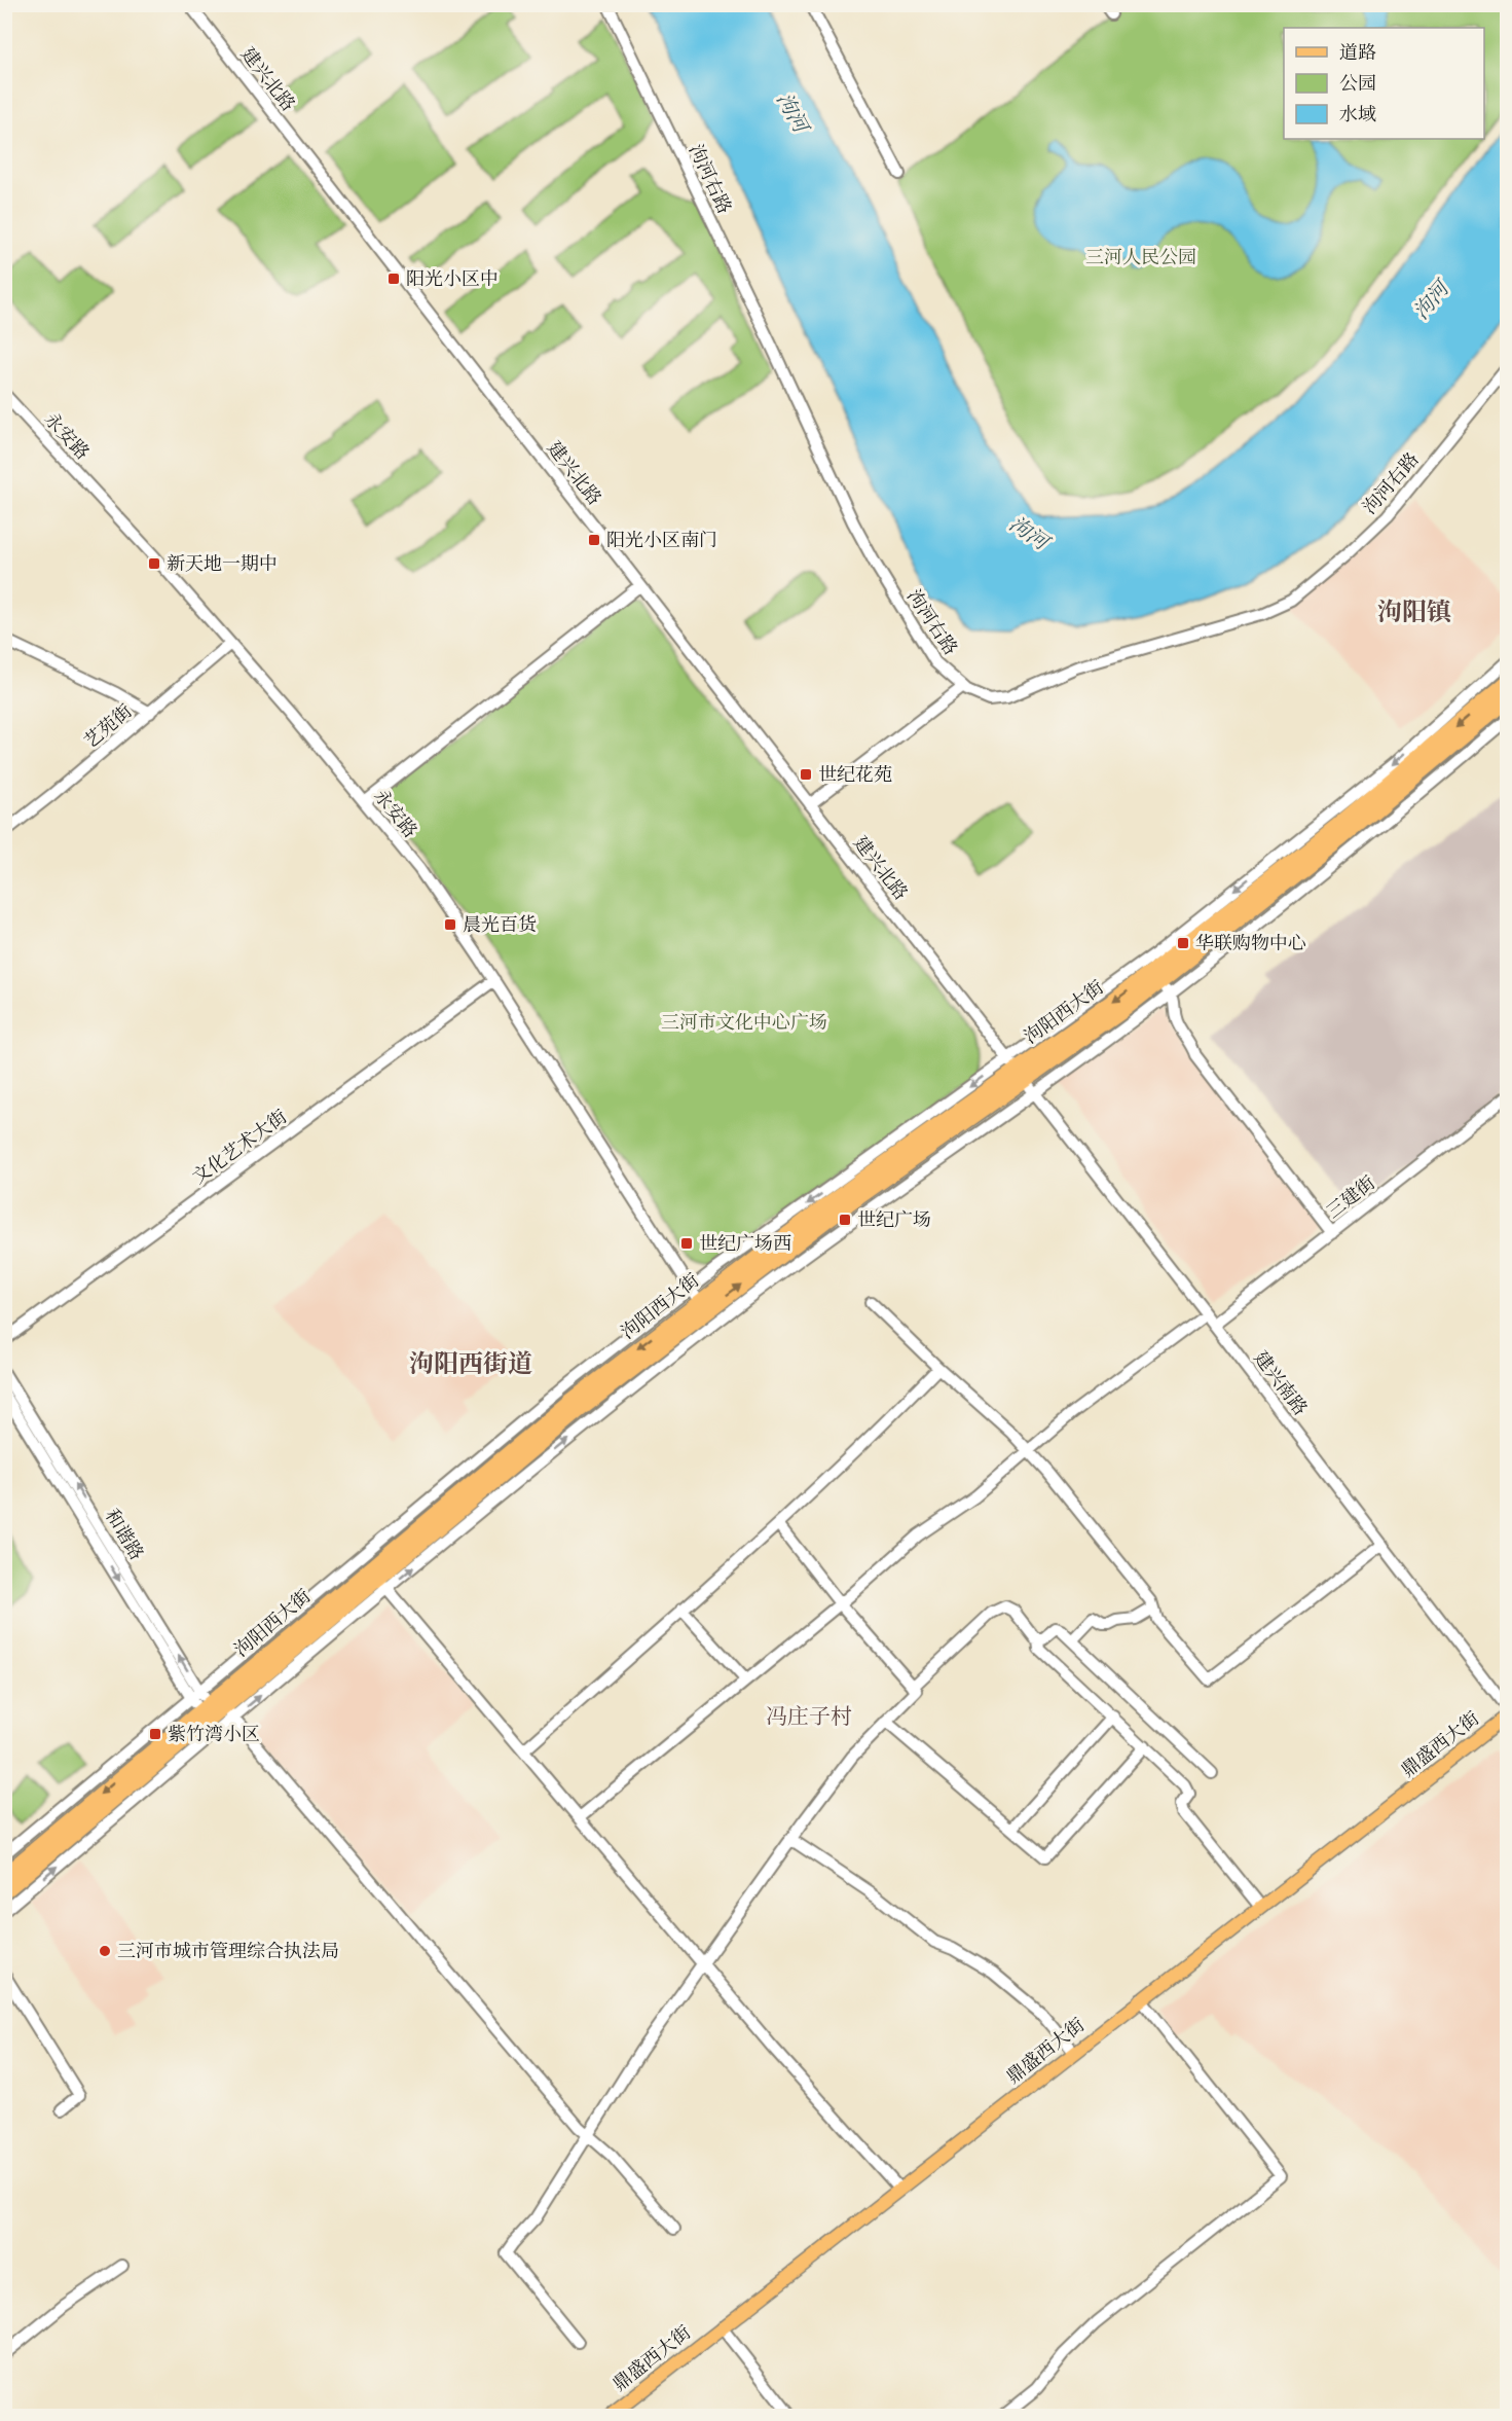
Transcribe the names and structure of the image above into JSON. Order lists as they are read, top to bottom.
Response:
{
  "streets": {
    "highway": ["泃阳西大街"],
    "main road": ["鼎盛西大街"],
    "street": [
      "建兴北路",
      "泃河右路",
      "永安路",
      "艺苑街",
      "文化艺术大街",
      "三建街",
      "建兴南路",
      "和谐路"
    ]
  },
  "crossings": [
    ["建兴北路", "泃阳西大街"],
    ["建兴北路", "建兴南路"],
    ["永安路", "艺苑街"],
    ["永安路", "泃阳西大街"],
    ["永安路", "文化艺术大街"],
    ["泃阳西大街", "建兴南路"],
    ["泃阳西大街", "和谐路"],
    ["三建街", "建兴南路"]
  ],
  "districts": ["泃阳镇", "泃阳西街道", "冯庄子村"],
  "water": ["泃河"],
  "parks": ["三河人民公园", "三河市文化中心广场"],
  "places": {
    "transit": [
      "阳光小区中",
      "阳光小区南门",
      "新天地一期中",
      "世纪花苑",
      "晨光百货",
      "华联购物中心",
      "世纪广场",
      "世纪广场西",
      "紫竹湾小区"
    ],
    "other": ["三河市城市管理综合执法局"]
  },
  "legend": ["道路", "公园", "水域"]
}
